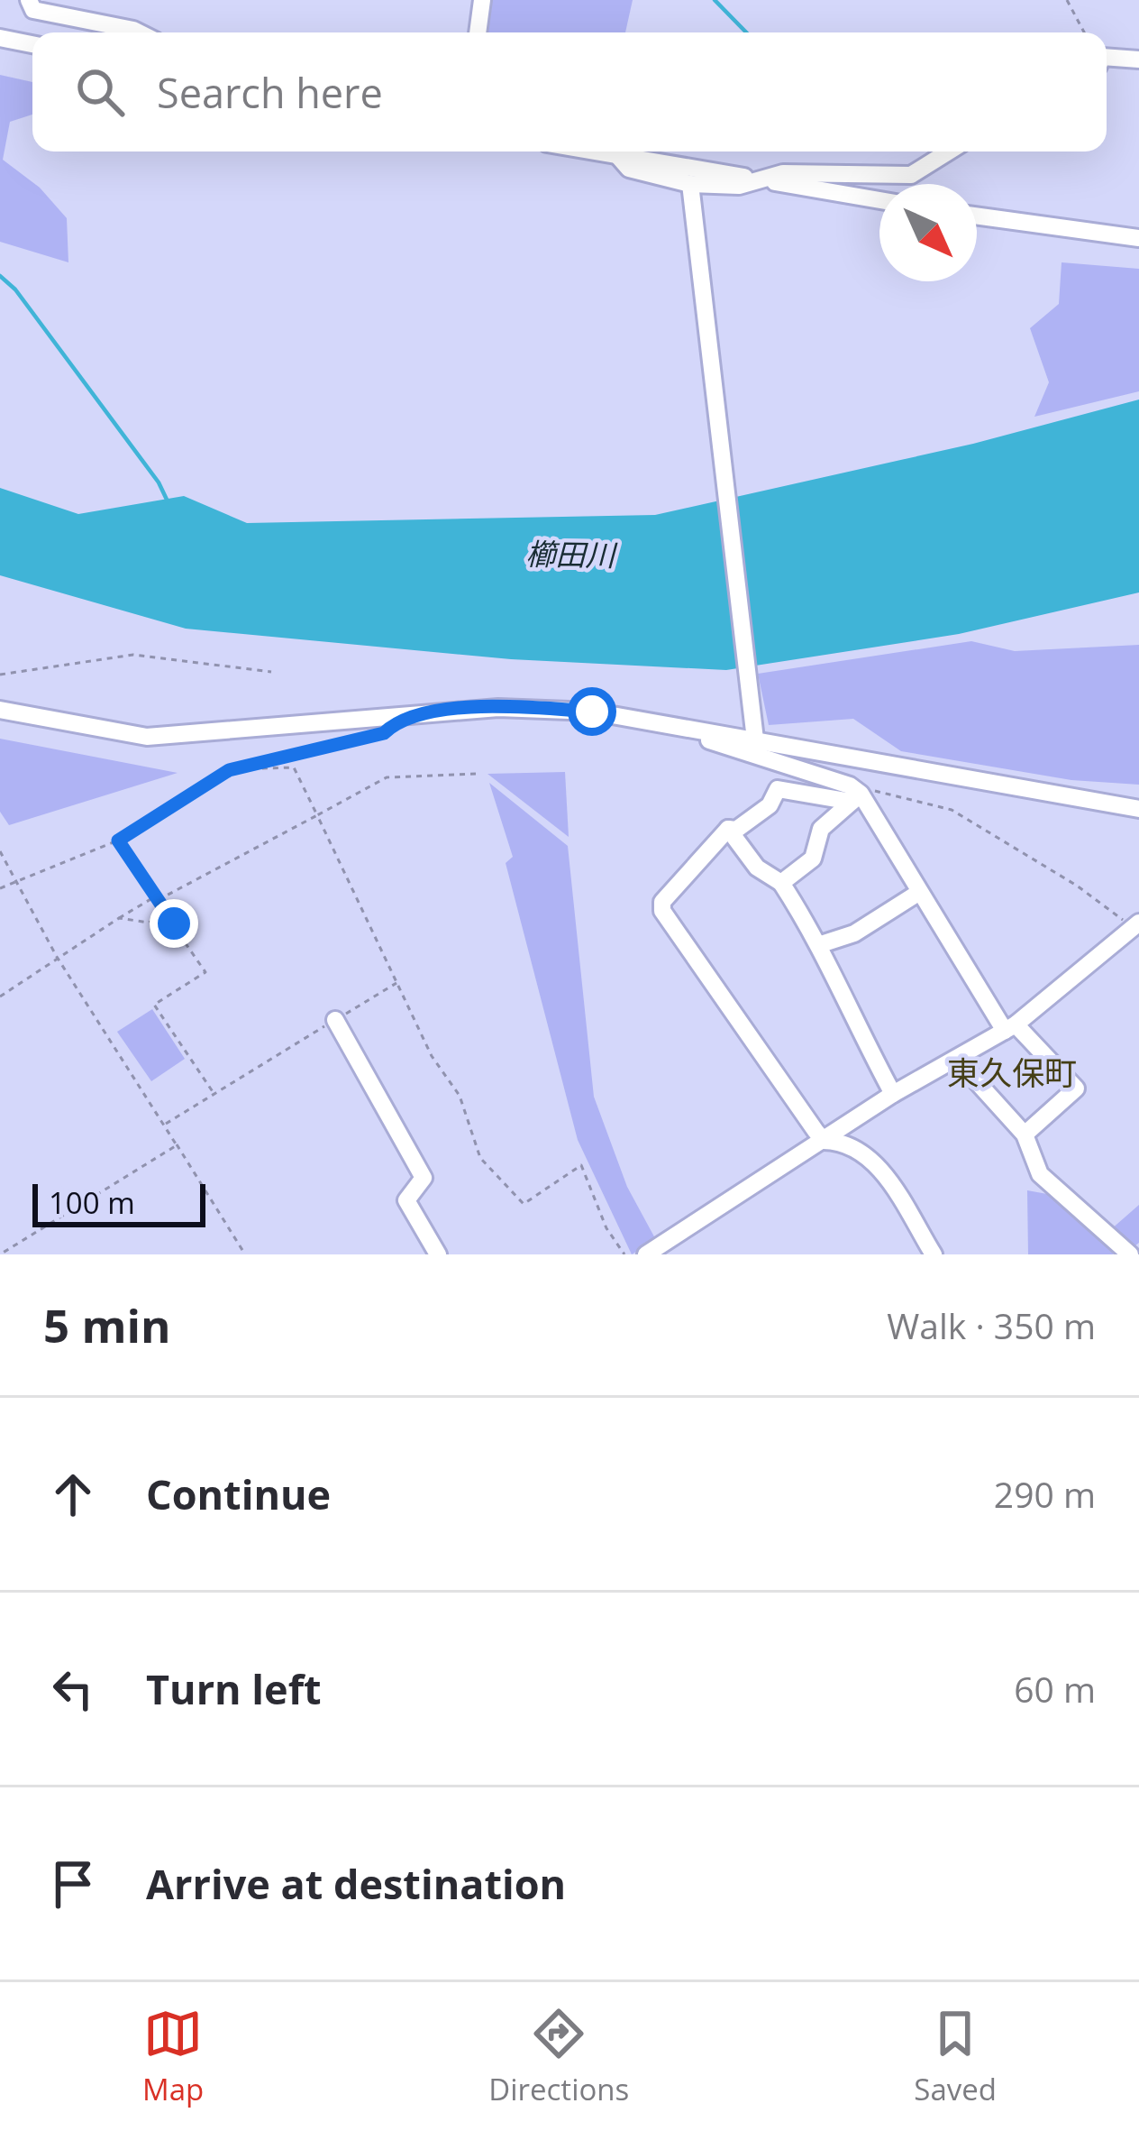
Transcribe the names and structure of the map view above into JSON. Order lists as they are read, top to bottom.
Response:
{
  "districts": ["東久保町"],
  "water": ["櫛田川"],
  "scale_bar": "100 m",
  "north": "bottom right",
  "page": {
    "search": "Search here",
    "scale": "100 m",
    "heading": ["5 min", "Walk · 350 m"],
    "list": [
      ["Continue", "290 m"],
      ["Turn left", "60 m"],
      "Arrive at destination"
    ],
    "nav": ["Map", "Directions", "Saved"]
  }
}
